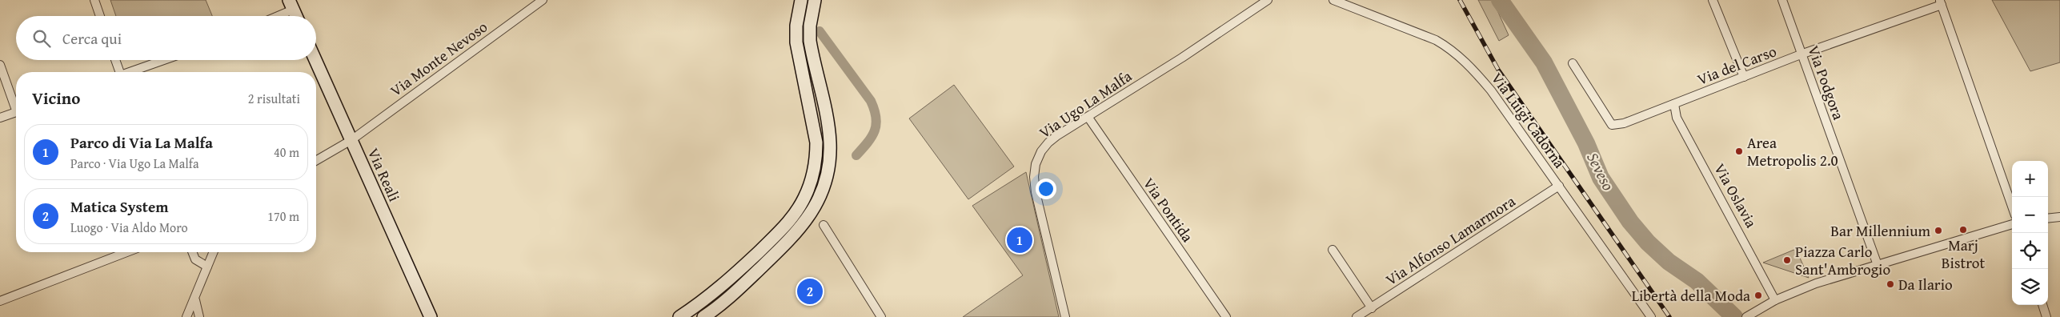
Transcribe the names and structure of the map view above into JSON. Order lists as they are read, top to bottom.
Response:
{
  "streets": {
    "main road": ["Via Reali"],
    "street": [
      "Via Monte Nevoso",
      "Via del Carso",
      "Via Podgora",
      "Via Ugo La Malfa",
      "Via Luigi Cadorna",
      "Via Oslavia",
      "Via Pontida",
      "Via Alfonso Lamarmora"
    ]
  },
  "crossings": [
    ["Via Monte Nevoso", "Via Reali"],
    ["Via del Carso", "Via Podgora"],
    ["Via del Carso", "Via Oslavia"],
    ["Via Ugo La Malfa", "Via Pontida"],
    ["Via Luigi Cadorna", "Via Alfonso Lamarmora"]
  ],
  "water": ["Seveso"],
  "places": [
    "Area Metropolis 2.0",
    "Marj Bistrot",
    "Bar Millennium",
    "Piazza Carlo Sant'Ambrogio",
    "Da Ilario",
    "Libertà della Moda"
  ],
  "page": {
    "search": "Cerca qui",
    "heading": ["Vicino", "2 risultati"],
    "list": [
      {
        "mark": "1",
        "name": "Parco di Via La Malfa",
        "note": "Parco · Via Ugo La Malfa",
        "value": "40 m"
      },
      {
        "mark": "2",
        "name": "Matica System",
        "note": "Luogo · Via Aldo Moro",
        "value": "170 m"
      }
    ],
    "map_buttons": ["+", "−"],
    "pins": ["1", "2"]
  }
}
